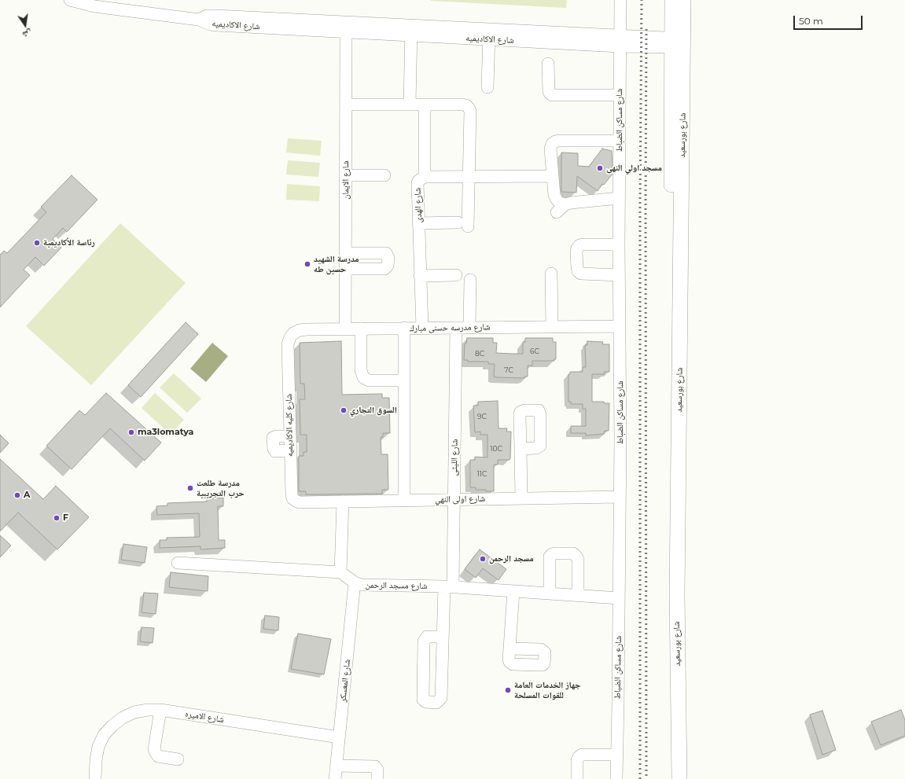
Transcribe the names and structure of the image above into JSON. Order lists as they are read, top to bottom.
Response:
{
  "streets": {
    "main road": ["شارع بورسعيد"],
    "street": [
      "شارع الاكاديميه",
      "شارع مساكن الضباط",
      "شارع الايمان",
      "شارع الهدى",
      "شارع مدرسه حسنى مبارك",
      "شارع كليه الاكاديميه",
      "شارع الليثى",
      "شارع اولى النهي",
      "شارع مسجد الرحمن",
      "شارع المعسكر",
      "شارع الاميره"
    ]
  },
  "crossings": [
    ["شارع الاكاديميه", "شارع مساكن الضباط"],
    ["شارع الاكاديميه", "شارع بورسعيد"],
    ["شارع الاكاديميه", "شارع الايمان"],
    ["شارع مساكن الضباط", "شارع مدرسه حسنى مبارك"],
    ["شارع مساكن الضباط", "شارع اولى النهي"],
    ["شارع مساكن الضباط", "شارع مسجد الرحمن"],
    ["شارع الايمان", "شارع مدرسه حسنى مبارك"],
    ["شارع الهدى", "شارع مدرسه حسنى مبارك"],
    ["شارع مدرسه حسنى مبارك", "شارع كليه الاكاديميه"],
    ["شارع مدرسه حسنى مبارك", "شارع الليثى"],
    ["شارع كليه الاكاديميه", "شارع اولى النهي"],
    ["شارع الليثى", "شارع اولى النهي"],
    ["شارع الليثى", "شارع مسجد الرحمن"],
    ["شارع مسجد الرحمن", "شارع المعسكر"],
    ["شارع المعسكر", "شارع الاميره"]
  ],
  "places": [
    "مسجد اولي النهى",
    "رئاسة الأكاديمية",
    "مدرسة الشهيد حسين طه",
    "السوق التجاري",
    "ma3lomatya",
    "مدرسة طلعت حرب التجريبية",
    "A",
    "F",
    "مسجد الرحمن",
    "جهاز الخدمات العامة للقوات المسلحة"
  ],
  "house_numbers": [
    "6C",
    "8C",
    "7C",
    "9C",
    "10C",
    "11C"
  ],
  "scale_bar": "50 m",
  "north": "bottom"
}
